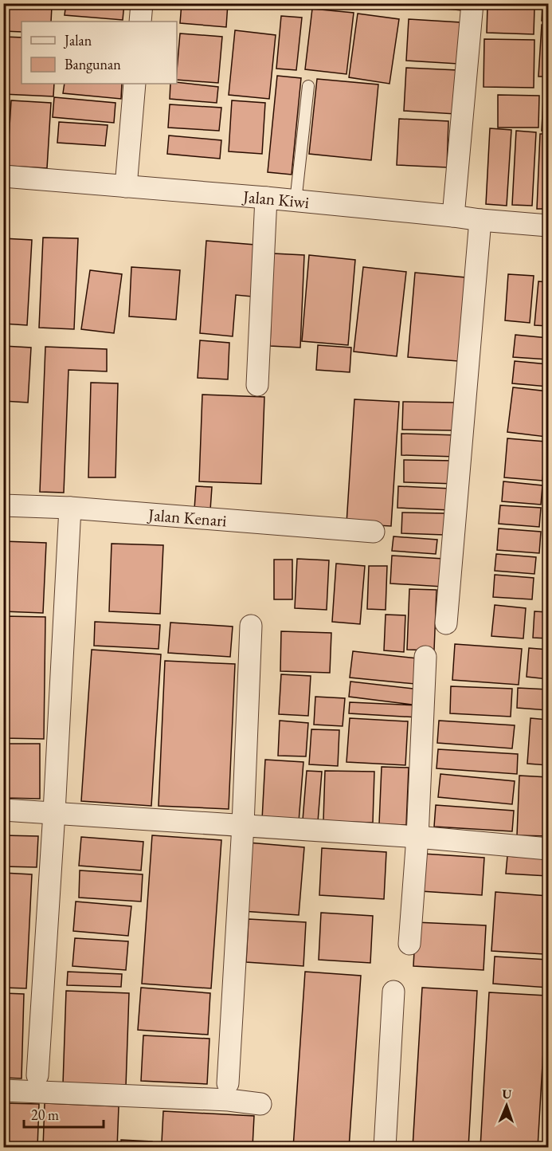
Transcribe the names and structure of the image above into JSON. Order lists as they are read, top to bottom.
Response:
{
  "streets": {
    "street": ["Jalan Kiwi", "Jalan Kenari"]
  },
  "legend": ["Jalan", "Bangunan"],
  "scale_bar": "20 m",
  "north": "top"
}
